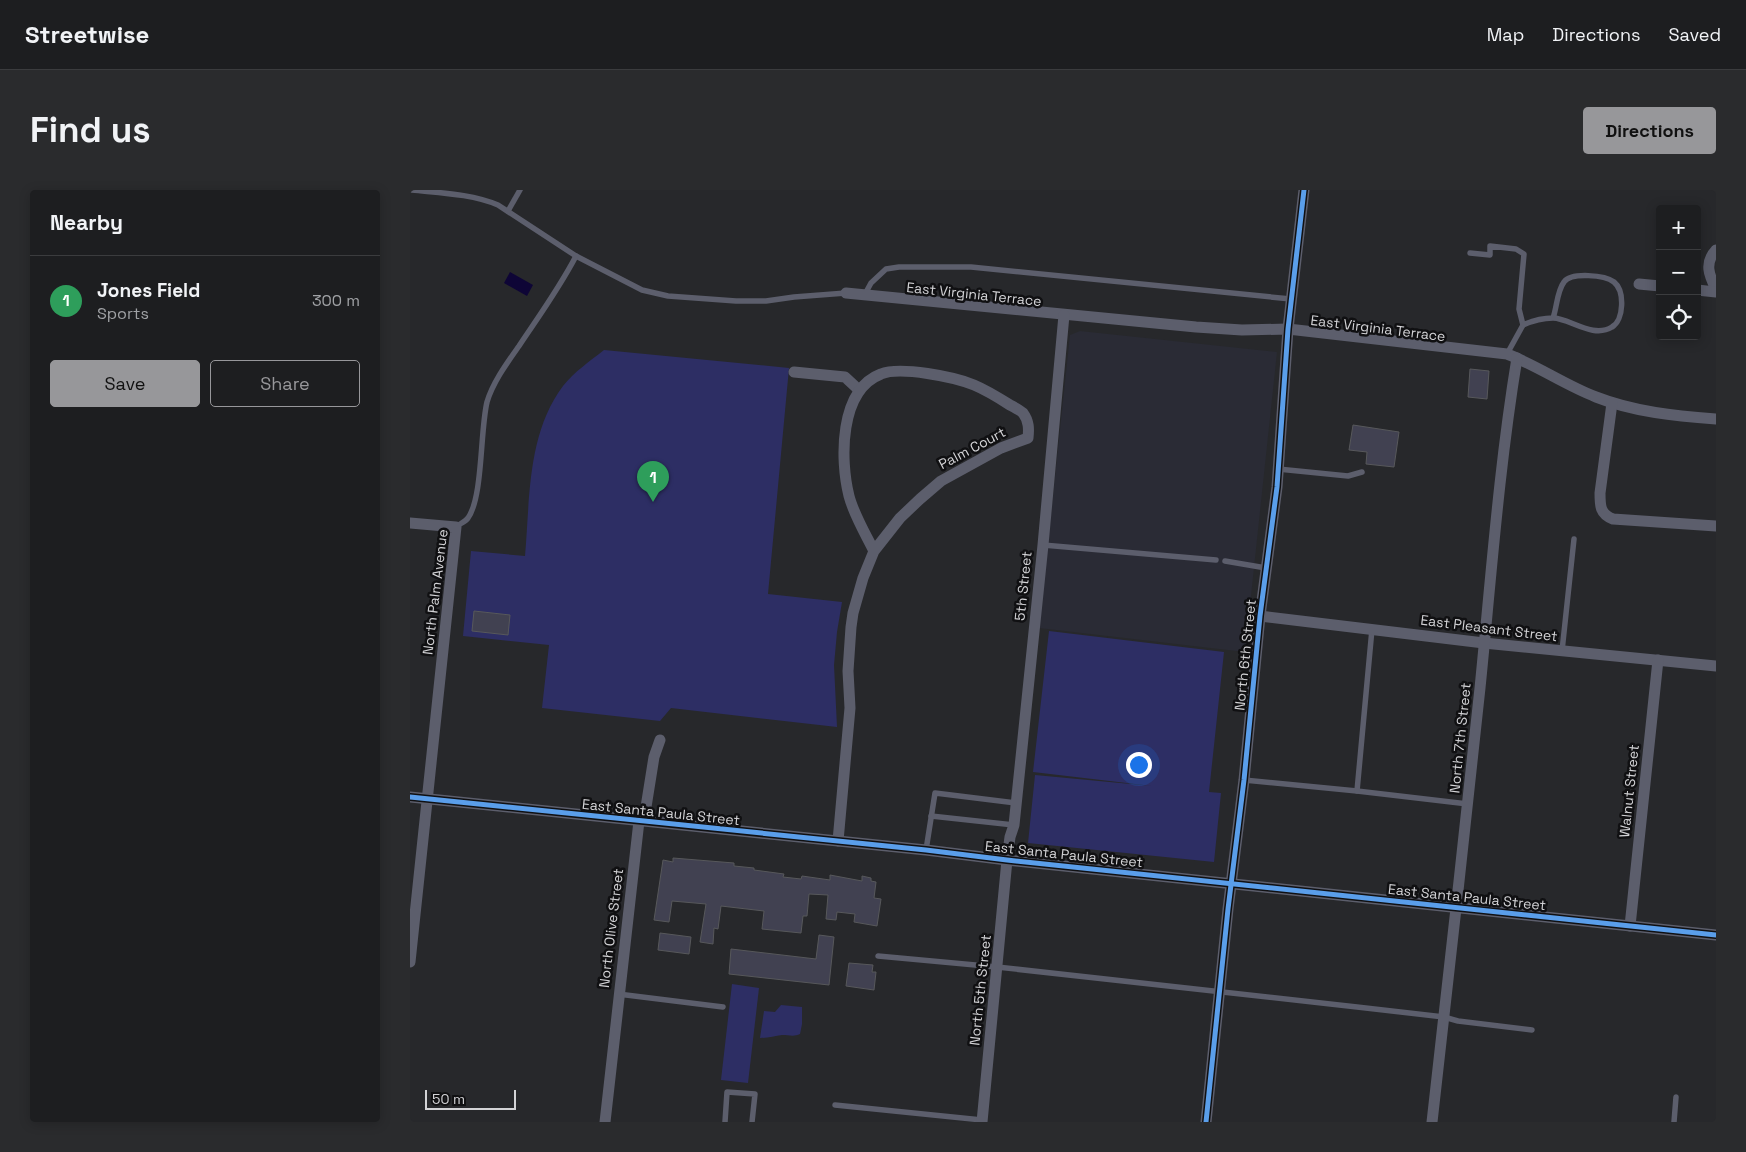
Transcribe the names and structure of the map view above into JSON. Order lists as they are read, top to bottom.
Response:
{
  "streets": {
    "street": [
      "East Virginia Terrace",
      "Palm Court",
      "5th Street",
      "North Palm Avenue",
      "East Pleasant Street",
      "North 6th Street",
      "North 7th Street",
      "Walnut Street",
      "East Santa Paula Street",
      "North Olive Street",
      "North 5th Street"
    ]
  },
  "crossings": [
    ["East Virginia Terrace", "5th Street"],
    ["East Virginia Terrace", "North Palm Avenue"],
    ["East Virginia Terrace", "North 6th Street"],
    ["East Virginia Terrace", "North 7th Street"],
    ["Palm Court", "East Santa Paula Street"],
    ["5th Street", "East Santa Paula Street"],
    ["5th Street", "North 5th Street"],
    ["North Palm Avenue", "East Santa Paula Street"],
    ["East Pleasant Street", "North 6th Street"],
    ["East Pleasant Street", "North 7th Street"],
    ["East Pleasant Street", "Walnut Street"],
    ["North 6th Street", "East Santa Paula Street"],
    ["North 7th Street", "East Santa Paula Street"],
    ["Walnut Street", "East Santa Paula Street"],
    ["East Santa Paula Street", "North Olive Street"],
    ["East Santa Paula Street", "North 5th Street"]
  ],
  "scale_bar": "50 m",
  "page": {
    "header": "Streetwise",
    "nav": ["Map", "Directions", "Saved"],
    "buttons": [
      "Directions",
      ["Save", "Share"]
    ],
    "title": "Find us",
    "heading": "Nearby",
    "map_buttons": ["+", "−"],
    "list": [
      {
        "mark": "1",
        "name": "Jones Field",
        "note": "Sports",
        "value": "300 m"
      }
    ],
    "pins": "1",
    "scale": "50 m"
  }
}
